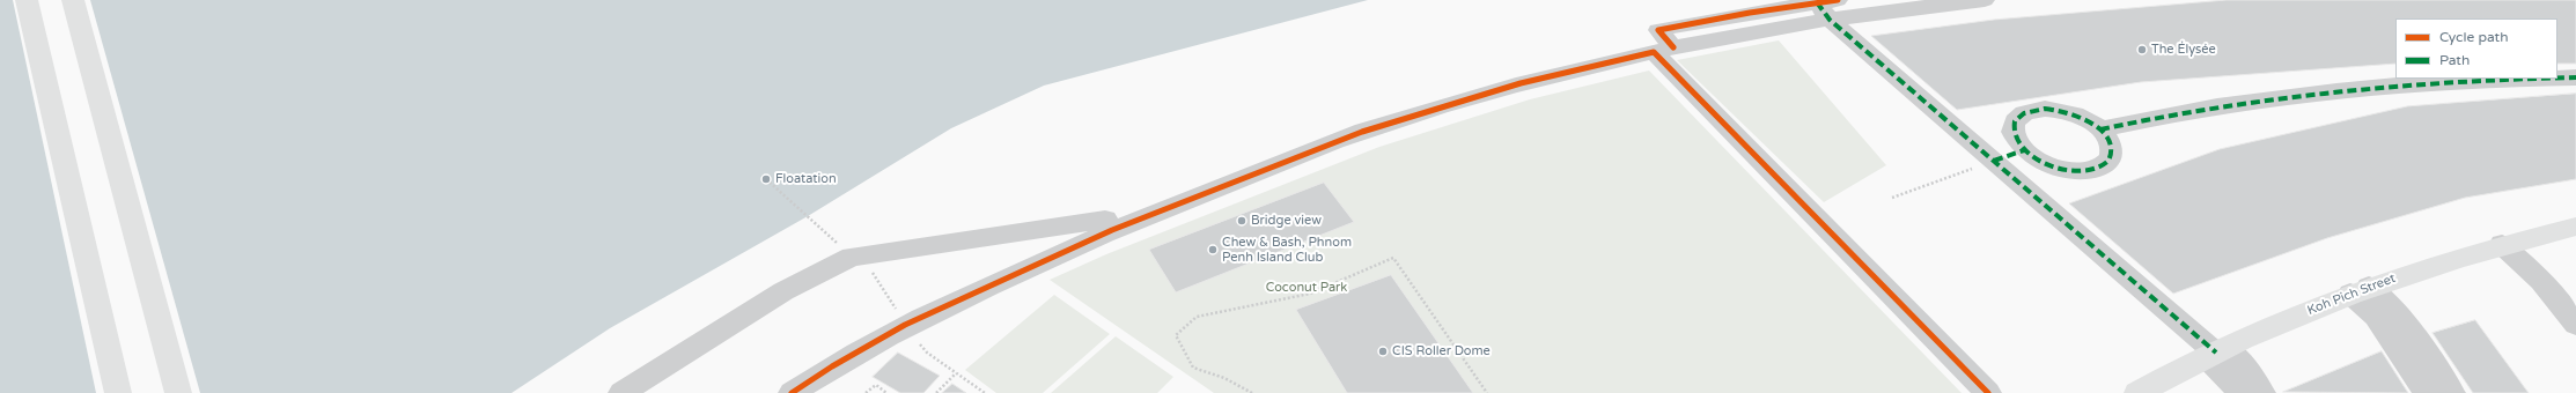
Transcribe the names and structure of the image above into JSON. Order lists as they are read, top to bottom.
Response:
{
  "streets": {
    "main road": ["Koh Pich Street"]
  },
  "parks": ["Coconut Park"],
  "places": [
    "The Élysée",
    "Floatation",
    "Bridge view",
    "Chew & Bash, Phnom Penh Island Club",
    "CIS Roller Dome"
  ],
  "legend": ["Cycle path", "Path"]
}
